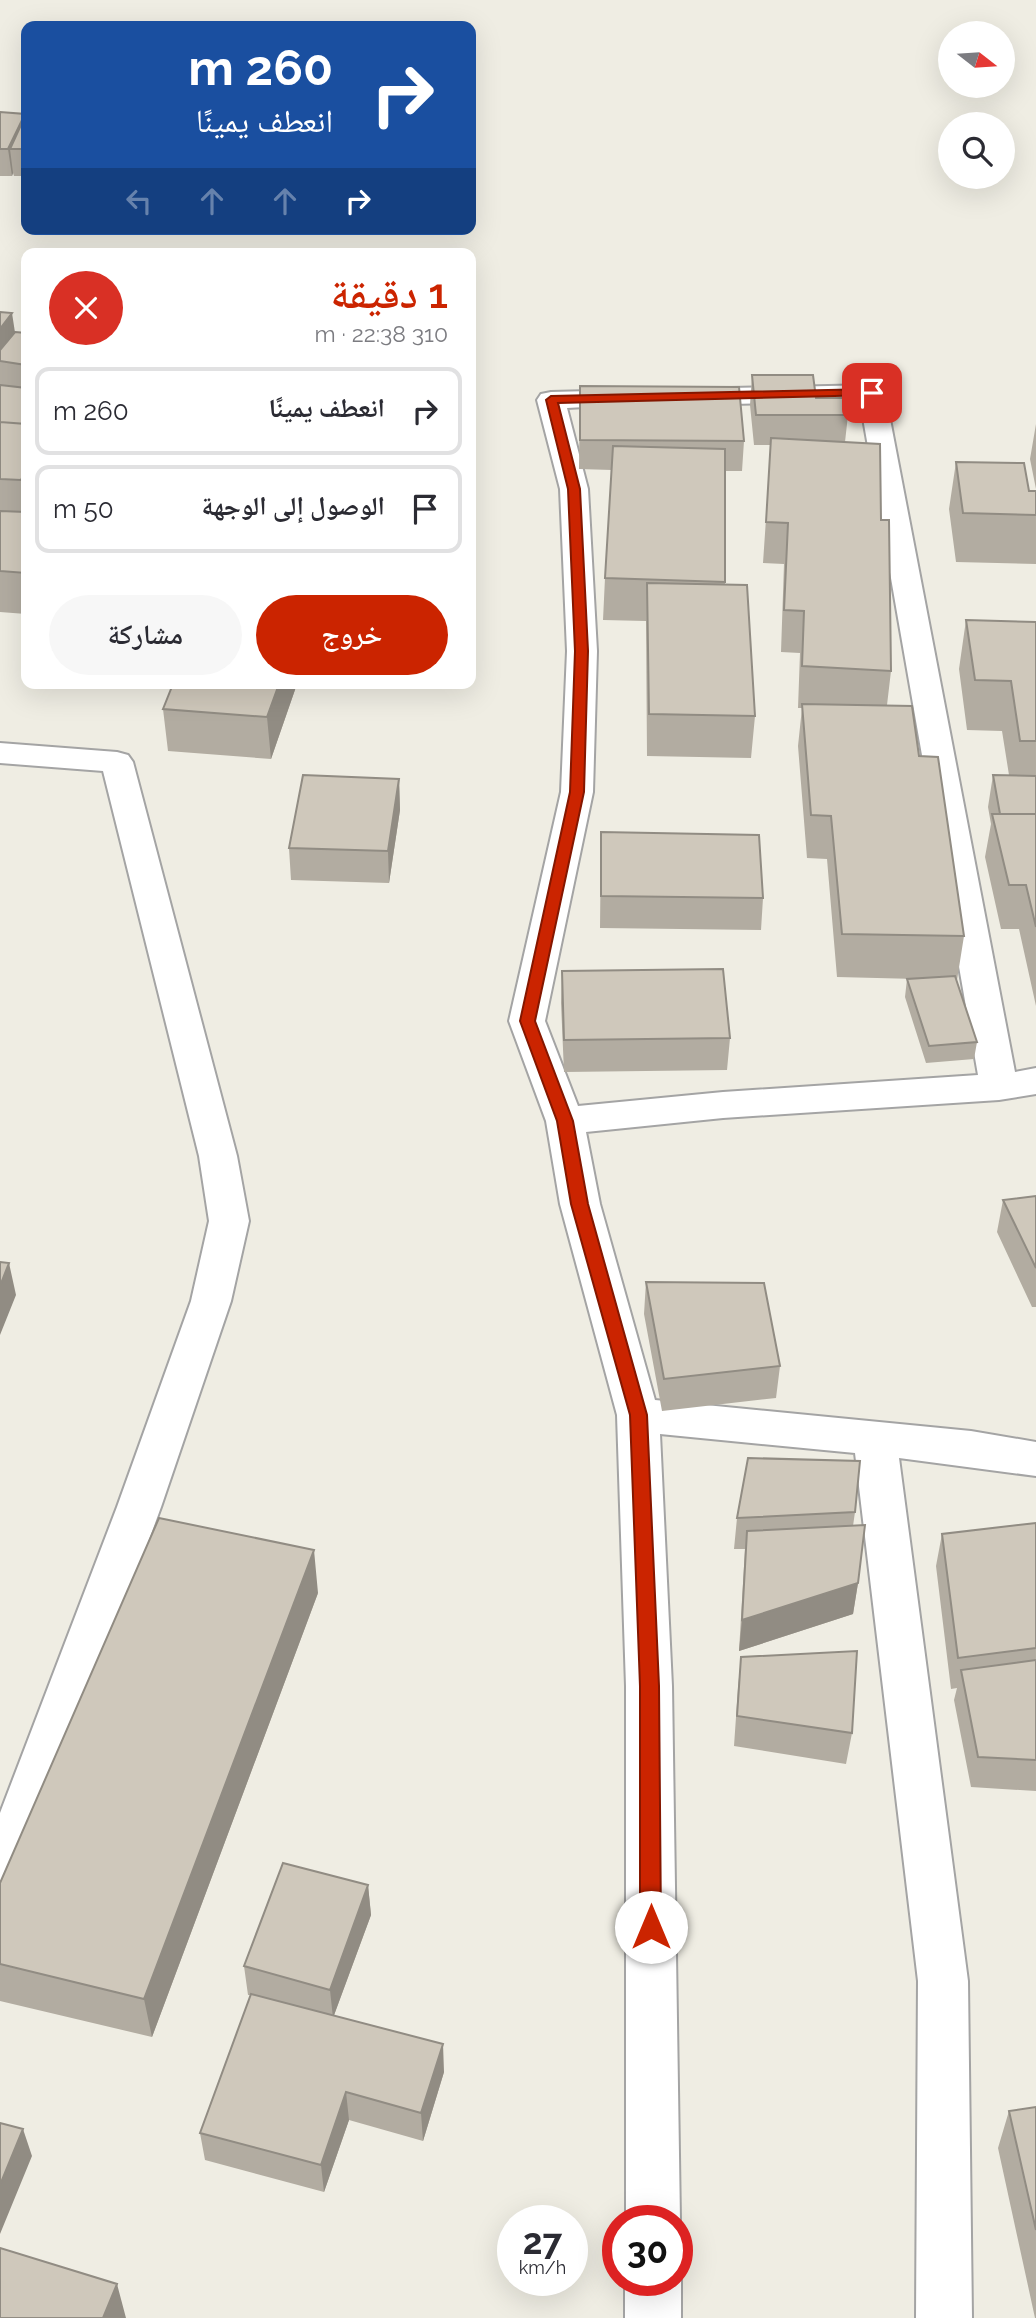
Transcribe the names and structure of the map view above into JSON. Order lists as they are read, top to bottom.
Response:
{
  "north": "right",
  "page": {
    "turn": ["260 m", "انعطف يمينًا"],
    "heading": ["1 دقيقة", "310 m · 22:38"],
    "list": [
      {
        "name": "انعطف يمينًا",
        "value": "260 m"
      },
      {
        "name": "الوصول إلى الوجهة",
        "value": "50 m"
      }
    ],
    "buttons": ["خروج", "مشاركة"],
    "speed": "27 km/h",
    "limit": "30"
  }
}
